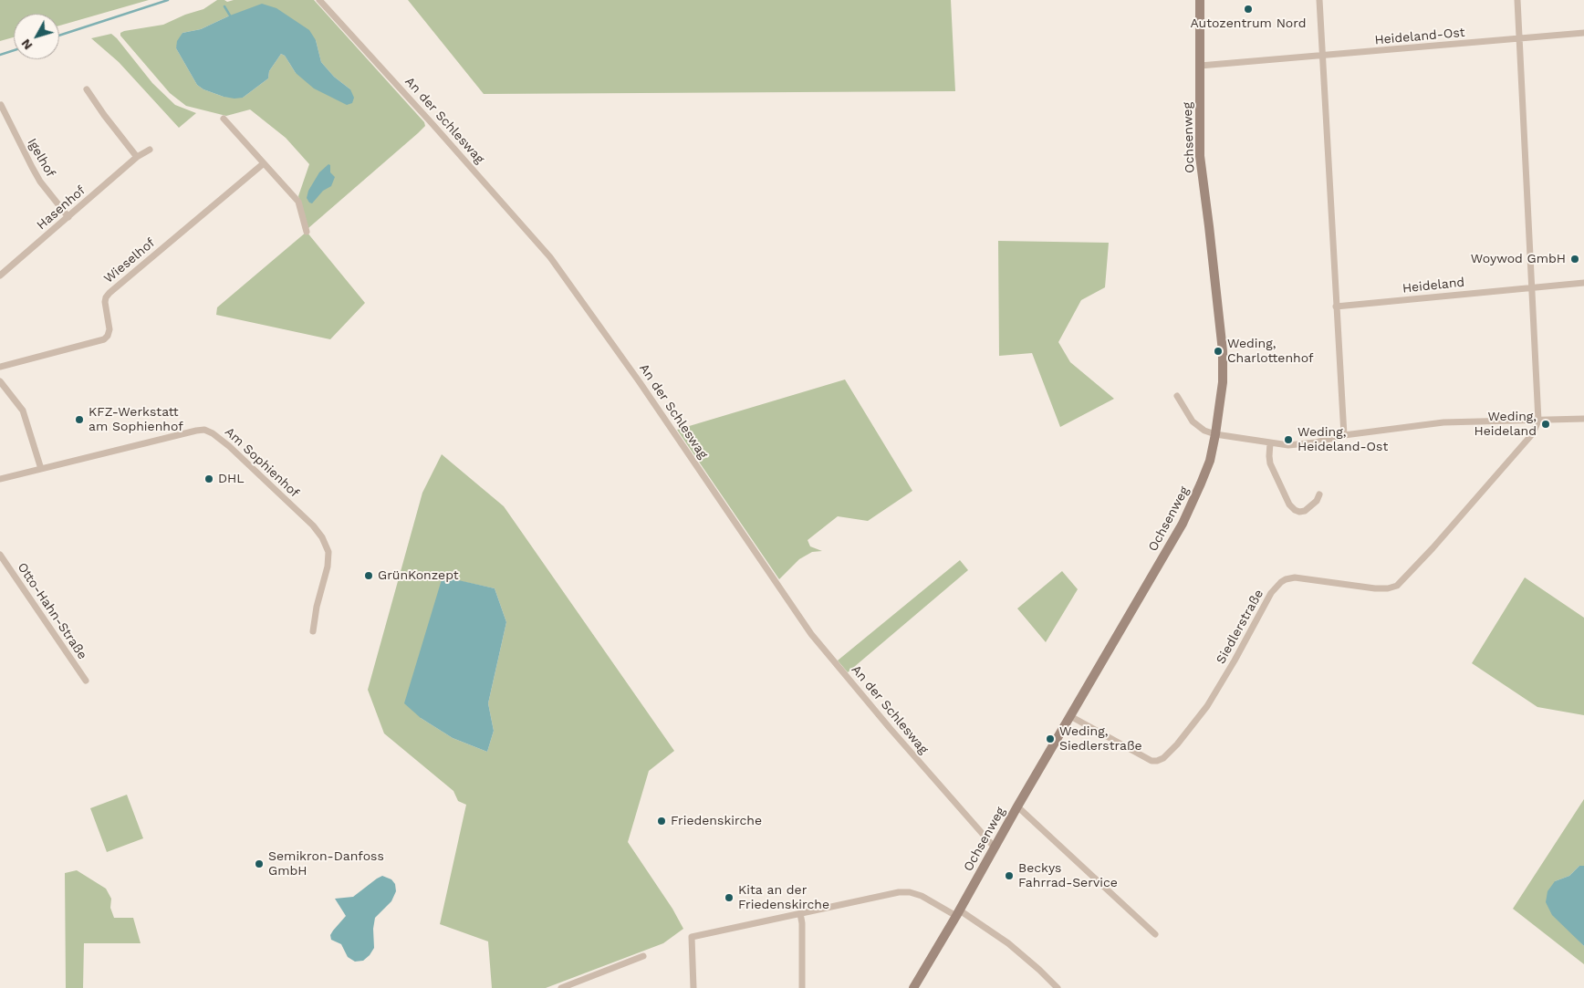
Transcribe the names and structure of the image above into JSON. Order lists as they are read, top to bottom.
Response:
{
  "streets": {
    "main road": ["Ochsenweg"],
    "street": [
      "Heideland-Ost",
      "An der Schleswag",
      "Igelhof",
      "Hasenhof",
      "Wieselhof",
      "Heideland",
      "Am Sophienhof",
      "Otto-Hahn-Straße",
      "Siedlerstraße"
    ]
  },
  "crossings": [
    ["Heideland-Ost", "Ochsenweg"],
    ["An der Schleswag", "Ochsenweg"],
    ["Ochsenweg", "Siedlerstraße"],
    ["Igelhof", "Hasenhof"]
  ],
  "places": [
    "Autozentrum Nord",
    "Woywod GmbH",
    "Weding, Charlottenhof",
    "KFZ-Werkstatt am Sophienhof",
    "Weding, Heideland",
    "Weding, Heideland-Ost",
    "DHL",
    "GrünKonzept",
    "Weding, Siedlerstraße",
    "Friedenskirche",
    "Semikron-Danfoss GmbH",
    "Beckys Fahrrad-Service",
    "Kita an der Friedenskirche"
  ],
  "north": "bottom left"
}
